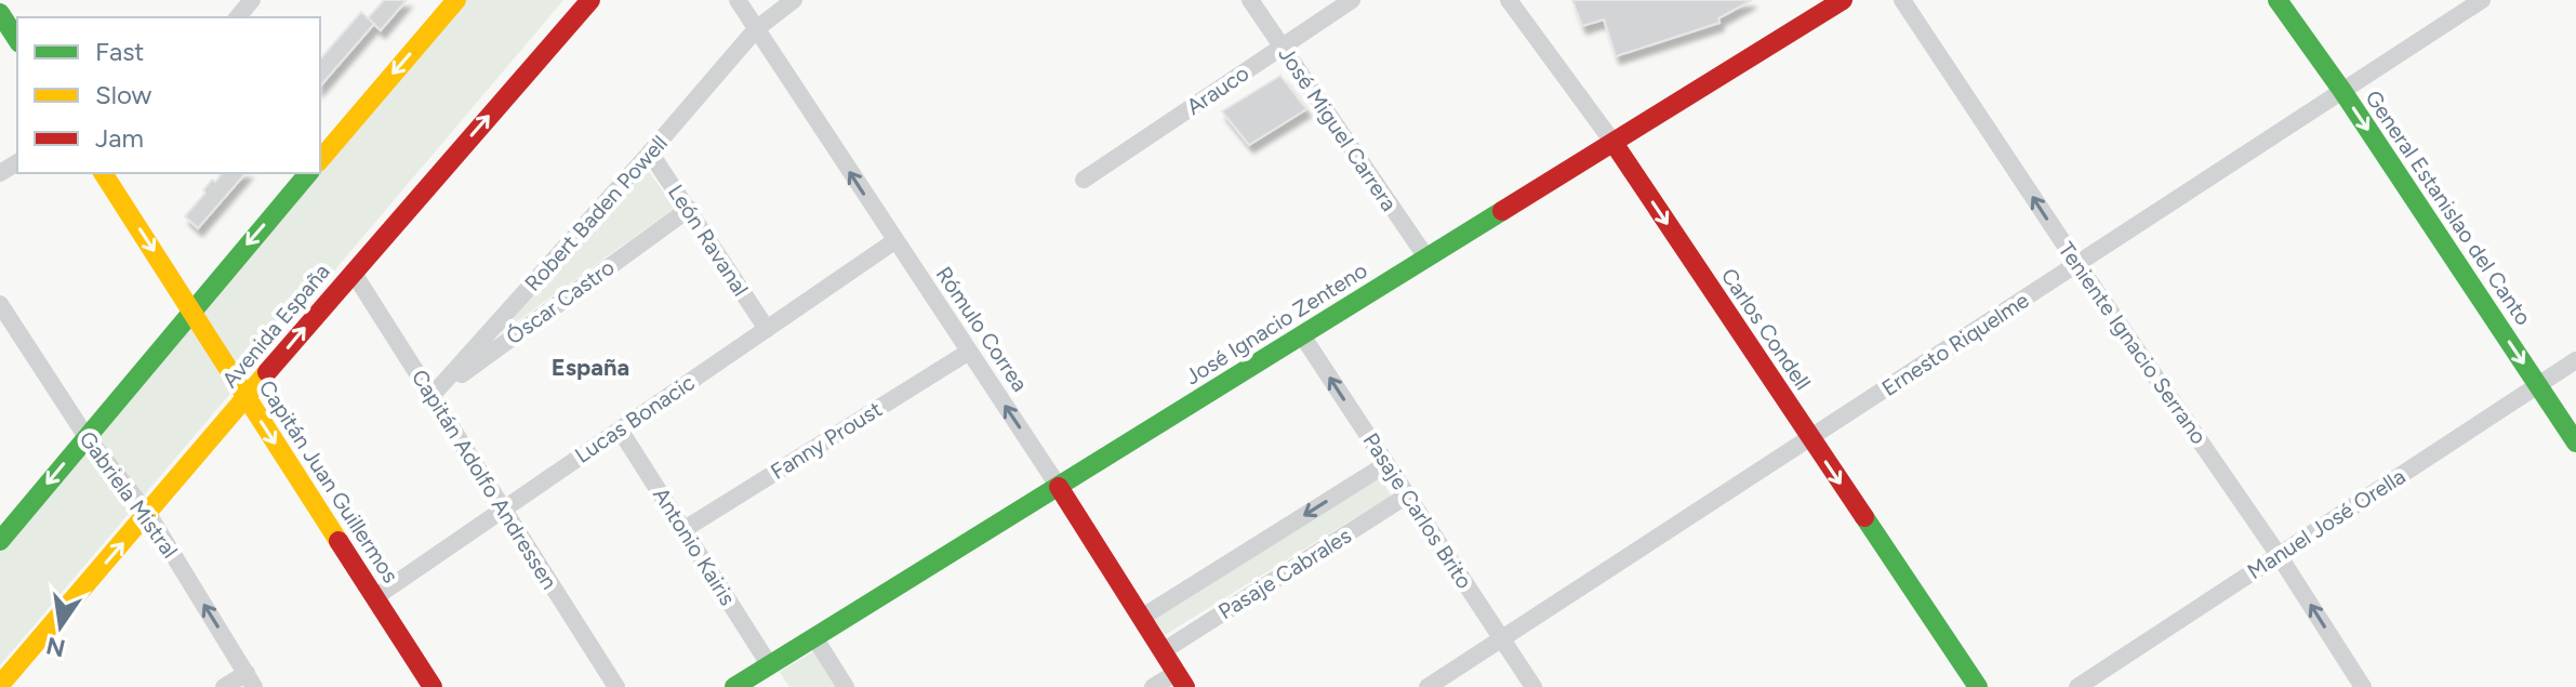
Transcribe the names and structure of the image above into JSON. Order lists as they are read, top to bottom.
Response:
{
  "streets": {
    "street": [
      "Arauco",
      "José Miguel Carrera",
      "General Estanislao del Canto",
      "Robert Baden Powell",
      "León Ravanal",
      "Óscar Castro",
      "José Ignacio Zenteno",
      "Avenida España",
      "Rómulo Correa",
      "Carlos Condell",
      "Teniente Ignacio Serrano",
      "Ernesto Riquelme",
      "Lucas Bonacic",
      "Fanny Proust",
      "Capitán Adolfo Andressen",
      "Capitán Juan Guillermos",
      "Gabriela Mistral",
      "Pasaje Carlos Brito",
      "Manuel José Orella",
      "Antonio Kairis",
      "Pasaje Cabrales"
    ]
  },
  "crossings": [
    ["Arauco", "José Miguel Carrera"],
    ["José Miguel Carrera", "José Ignacio Zenteno"],
    ["General Estanislao del Canto", "Ernesto Riquelme"],
    ["General Estanislao del Canto", "Manuel José Orella"],
    ["Robert Baden Powell", "León Ravanal"],
    ["Robert Baden Powell", "Óscar Castro"],
    ["Robert Baden Powell", "Rómulo Correa"],
    ["Robert Baden Powell", "Capitán Adolfo Andressen"],
    ["León Ravanal", "Óscar Castro"],
    ["León Ravanal", "Lucas Bonacic"],
    ["Óscar Castro", "Capitán Adolfo Andressen"],
    ["José Ignacio Zenteno", "Rómulo Correa"],
    ["José Ignacio Zenteno", "Carlos Condell"],
    ["José Ignacio Zenteno", "Pasaje Carlos Brito"],
    ["José Ignacio Zenteno", "Antonio Kairis"],
    ["Avenida España", "Capitán Adolfo Andressen"],
    ["Avenida España", "Capitán Juan Guillermos"],
    ["Avenida España", "Gabriela Mistral"],
    ["Rómulo Correa", "Lucas Bonacic"],
    ["Rómulo Correa", "Fanny Proust"],
    ["Rómulo Correa", "Pasaje Cabrales"],
    ["Carlos Condell", "Ernesto Riquelme"],
    ["Teniente Ignacio Serrano", "Ernesto Riquelme"],
    ["Teniente Ignacio Serrano", "Manuel José Orella"],
    ["Ernesto Riquelme", "Pasaje Carlos Brito"],
    ["Lucas Bonacic", "Capitán Adolfo Andressen"],
    ["Lucas Bonacic", "Capitán Juan Guillermos"],
    ["Lucas Bonacic", "Antonio Kairis"],
    ["Fanny Proust", "Antonio Kairis"],
    ["Pasaje Carlos Brito", "Pasaje Cabrales"]
  ],
  "one_way": [
    "General Estanislao del Canto",
    "Rómulo Correa",
    "Carlos Condell",
    "Teniente Ignacio Serrano",
    "Capitán Juan Guillermos",
    "Gabriela Mistral",
    "Pasaje Carlos Brito"
  ],
  "districts": ["España"],
  "legend": ["Fast", "Slow", "Jam"],
  "north": "bottom"
}
